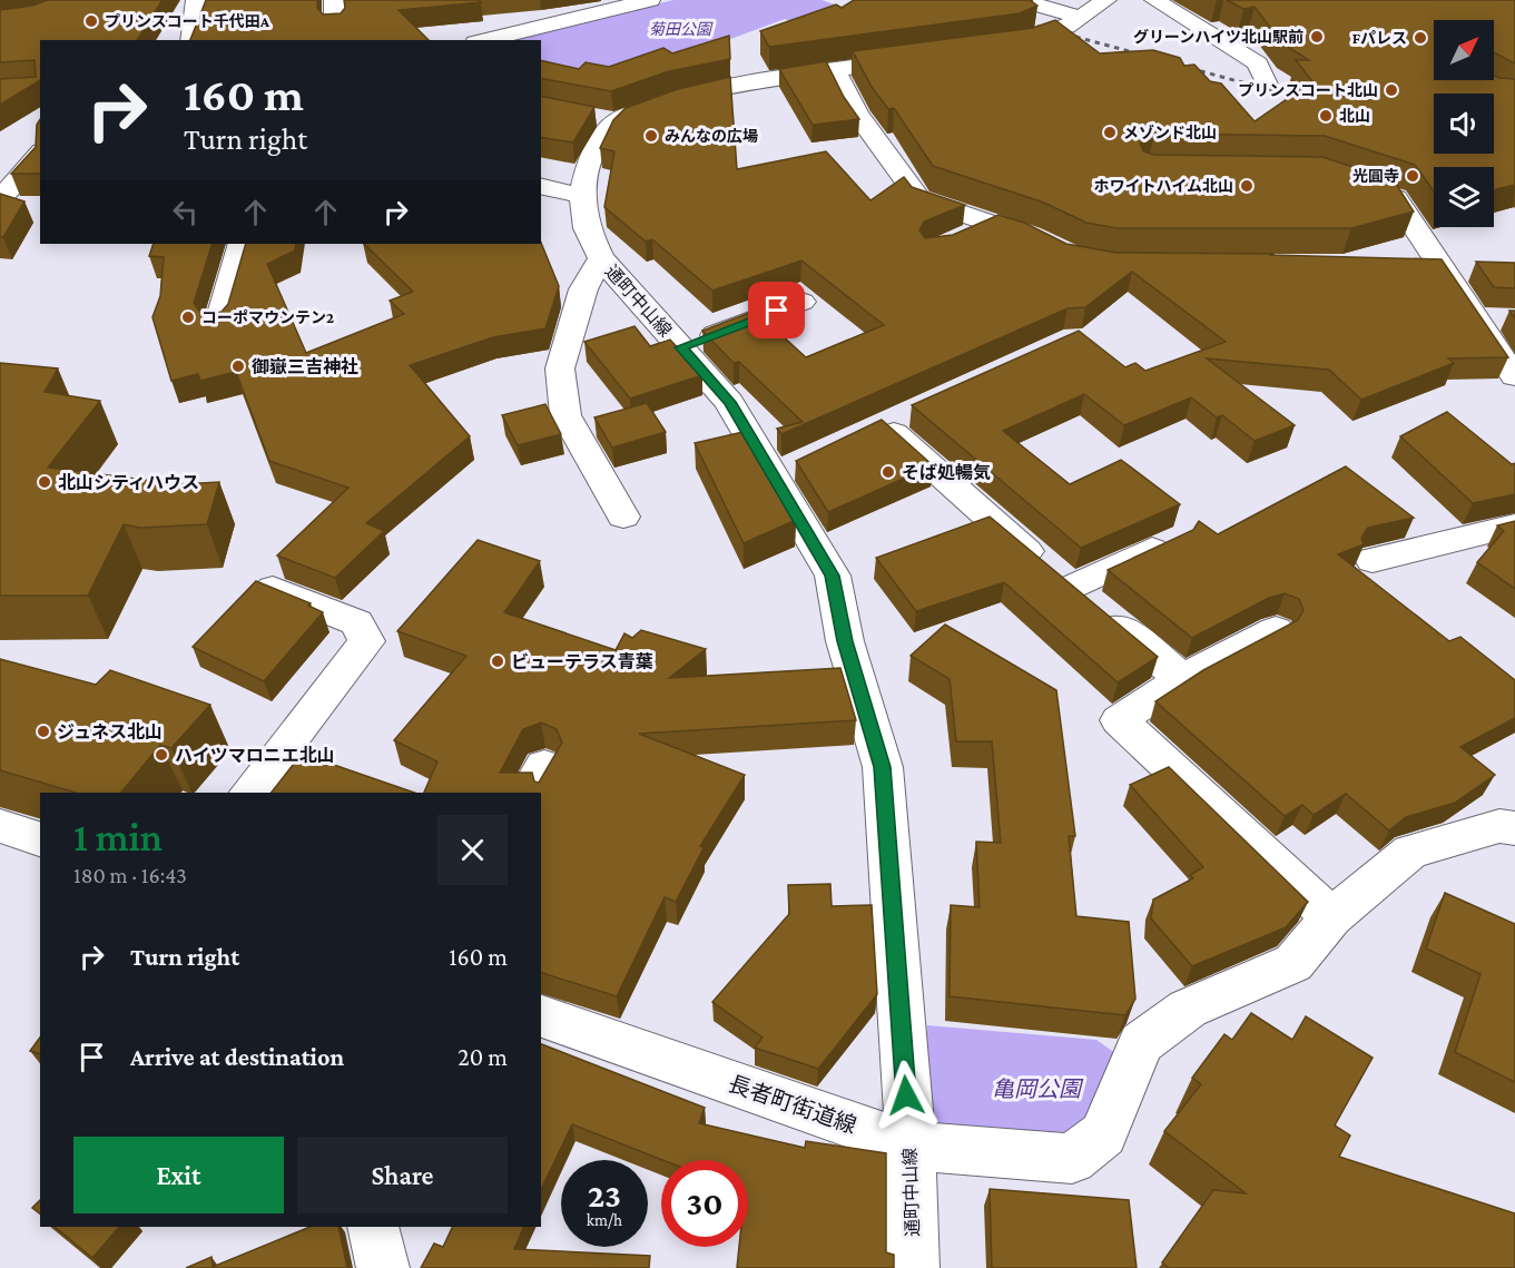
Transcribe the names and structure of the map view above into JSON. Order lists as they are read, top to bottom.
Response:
{
  "streets": {
    "street": ["通町中山線", "長者町街道線"]
  },
  "crossings": [
    ["通町中山線", "長者町街道線"]
  ],
  "parks": ["菊田公園", "亀岡公園"],
  "places": [
    "プリンスコート千代田A",
    "グリーンハイツ北山駅前",
    "Fパレス",
    "プリンスコート北山",
    "北山",
    "メゾンド北山",
    "みんなの広場",
    "光圓寺",
    "ホワイトハイム北山",
    "コーポマウンテン2",
    "御嶽三吉神社",
    "そば処暢気",
    "北山シティハウス",
    "ビューテラス青葉",
    "ジュネス北山",
    "ハイツマロニエ北山"
  ],
  "north": "top right",
  "page": {
    "turn": ["160 m", "Turn right"],
    "heading": ["1 min", "180 m · 16:43"],
    "list": [
      {
        "name": "Turn right",
        "value": "160 m"
      },
      {
        "name": "Arrive at destination",
        "value": "20 m"
      }
    ],
    "buttons": ["Exit", "Share"],
    "speed": "23 km/h",
    "limit": "30"
  }
}
